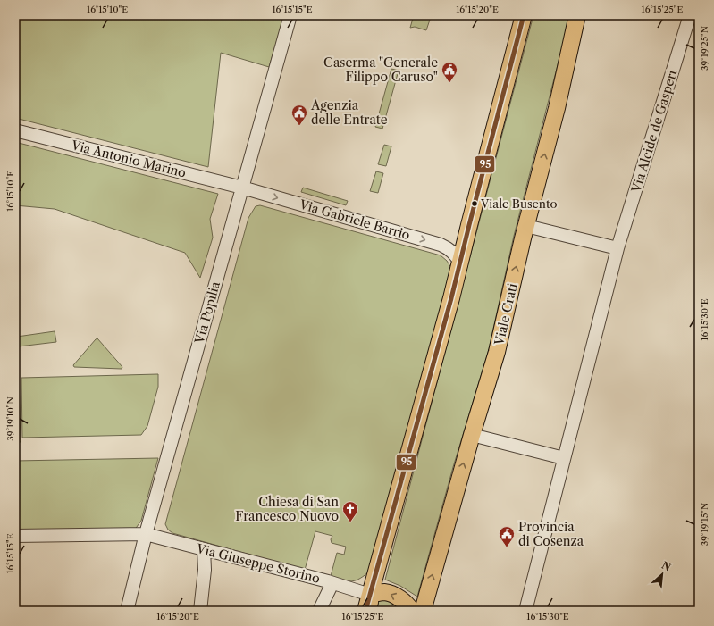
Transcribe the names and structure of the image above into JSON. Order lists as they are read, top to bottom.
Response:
{
  "streets": {
    "main road": ["Viale Crati"],
    "street": [
      "Via Alcide de Gasperi",
      "Via Antonio Marino",
      "Via Gabriele Barrio",
      "Via Popilia",
      "Via Giuseppe Storino"
    ]
  },
  "crossings": [
    ["Via Antonio Marino", "Via Gabriele Barrio"],
    ["Via Antonio Marino", "Via Popilia"],
    ["Via Gabriele Barrio", "Via Popilia"],
    ["Via Popilia", "Via Giuseppe Storino"]
  ],
  "one_way": ["Via Gabriele Barrio"],
  "places": {
    "public building": ["Caserma \"Generale Filippo Caruso\"", "Agenzia delle Entrate", "Provincia di Cosenza"],
    "other": ["Viale Busento"],
    "church": ["Chiesa di San Francesco Nuovo"]
  },
  "lines": ["transit line 95"],
  "north": "top right",
  "coordinates": [
    "16°15'10\"E",
    "16°15'15\"E",
    "16°15'20\"E",
    "16°15'25\"E",
    "39°19'25\"N",
    "16°15'30\"E",
    "39°19'10\"N",
    "39°19'15\"N"
  ]
}
